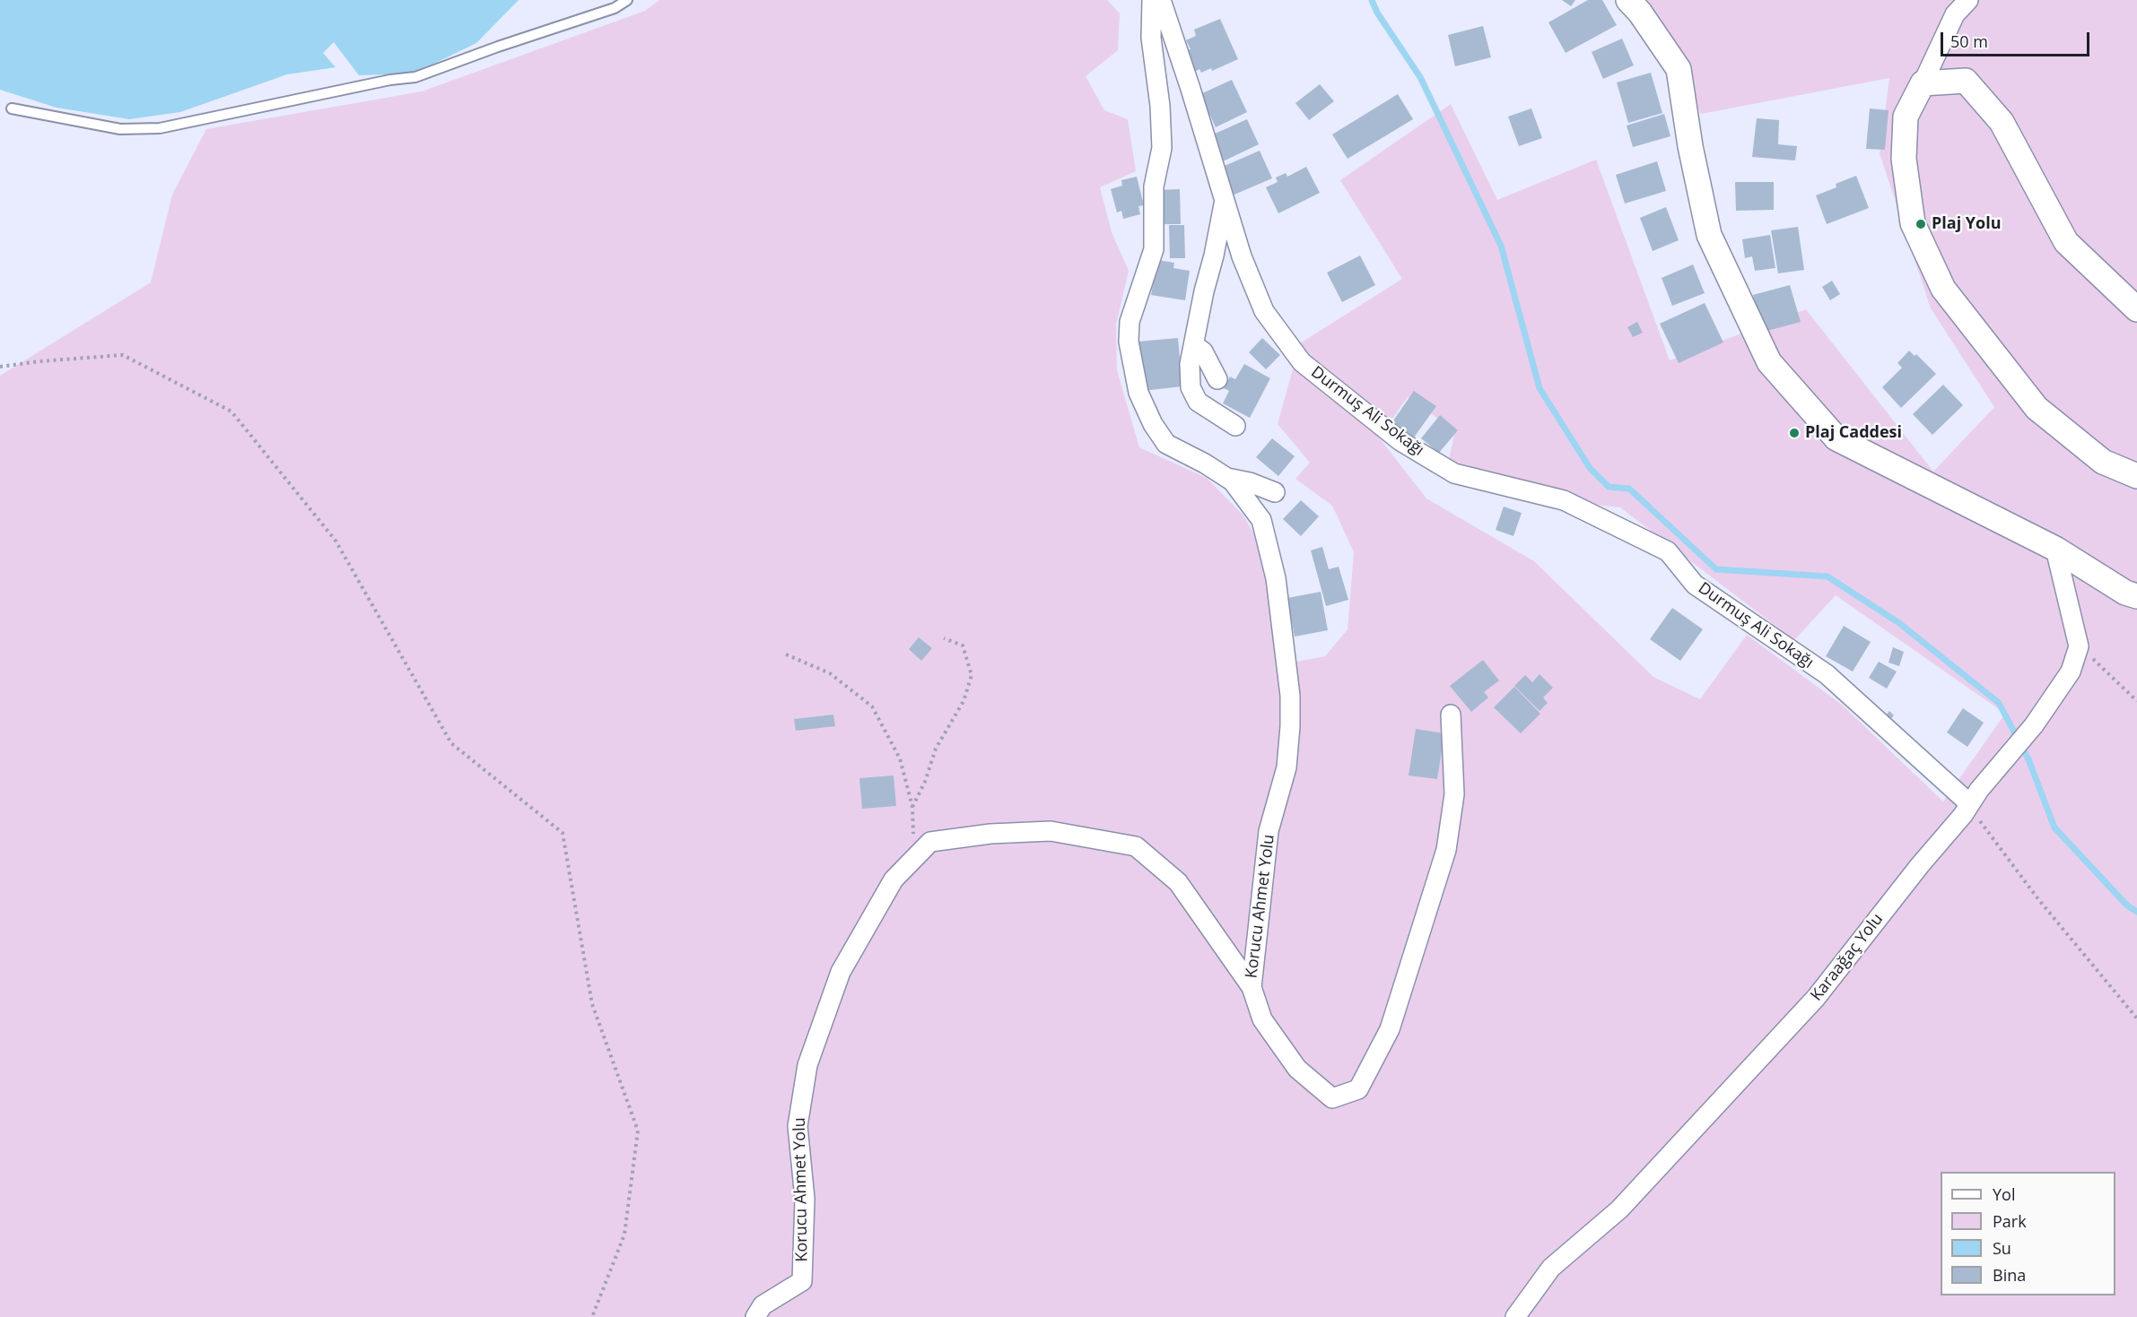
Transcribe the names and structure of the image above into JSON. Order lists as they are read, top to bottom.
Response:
{
  "streets": {
    "street": ["Durmuş Ali Sokağı", "Korucu Ahmet Yolu", "Karaağaç Yolu"]
  },
  "crossings": [
    ["Durmuş Ali Sokağı", "Karaağaç Yolu"]
  ],
  "places": ["Plaj Yolu", "Plaj Caddesi"],
  "legend": [
    "Yol",
    "Park",
    "Su",
    "Bina"
  ],
  "scale_bar": "50 m"
}
